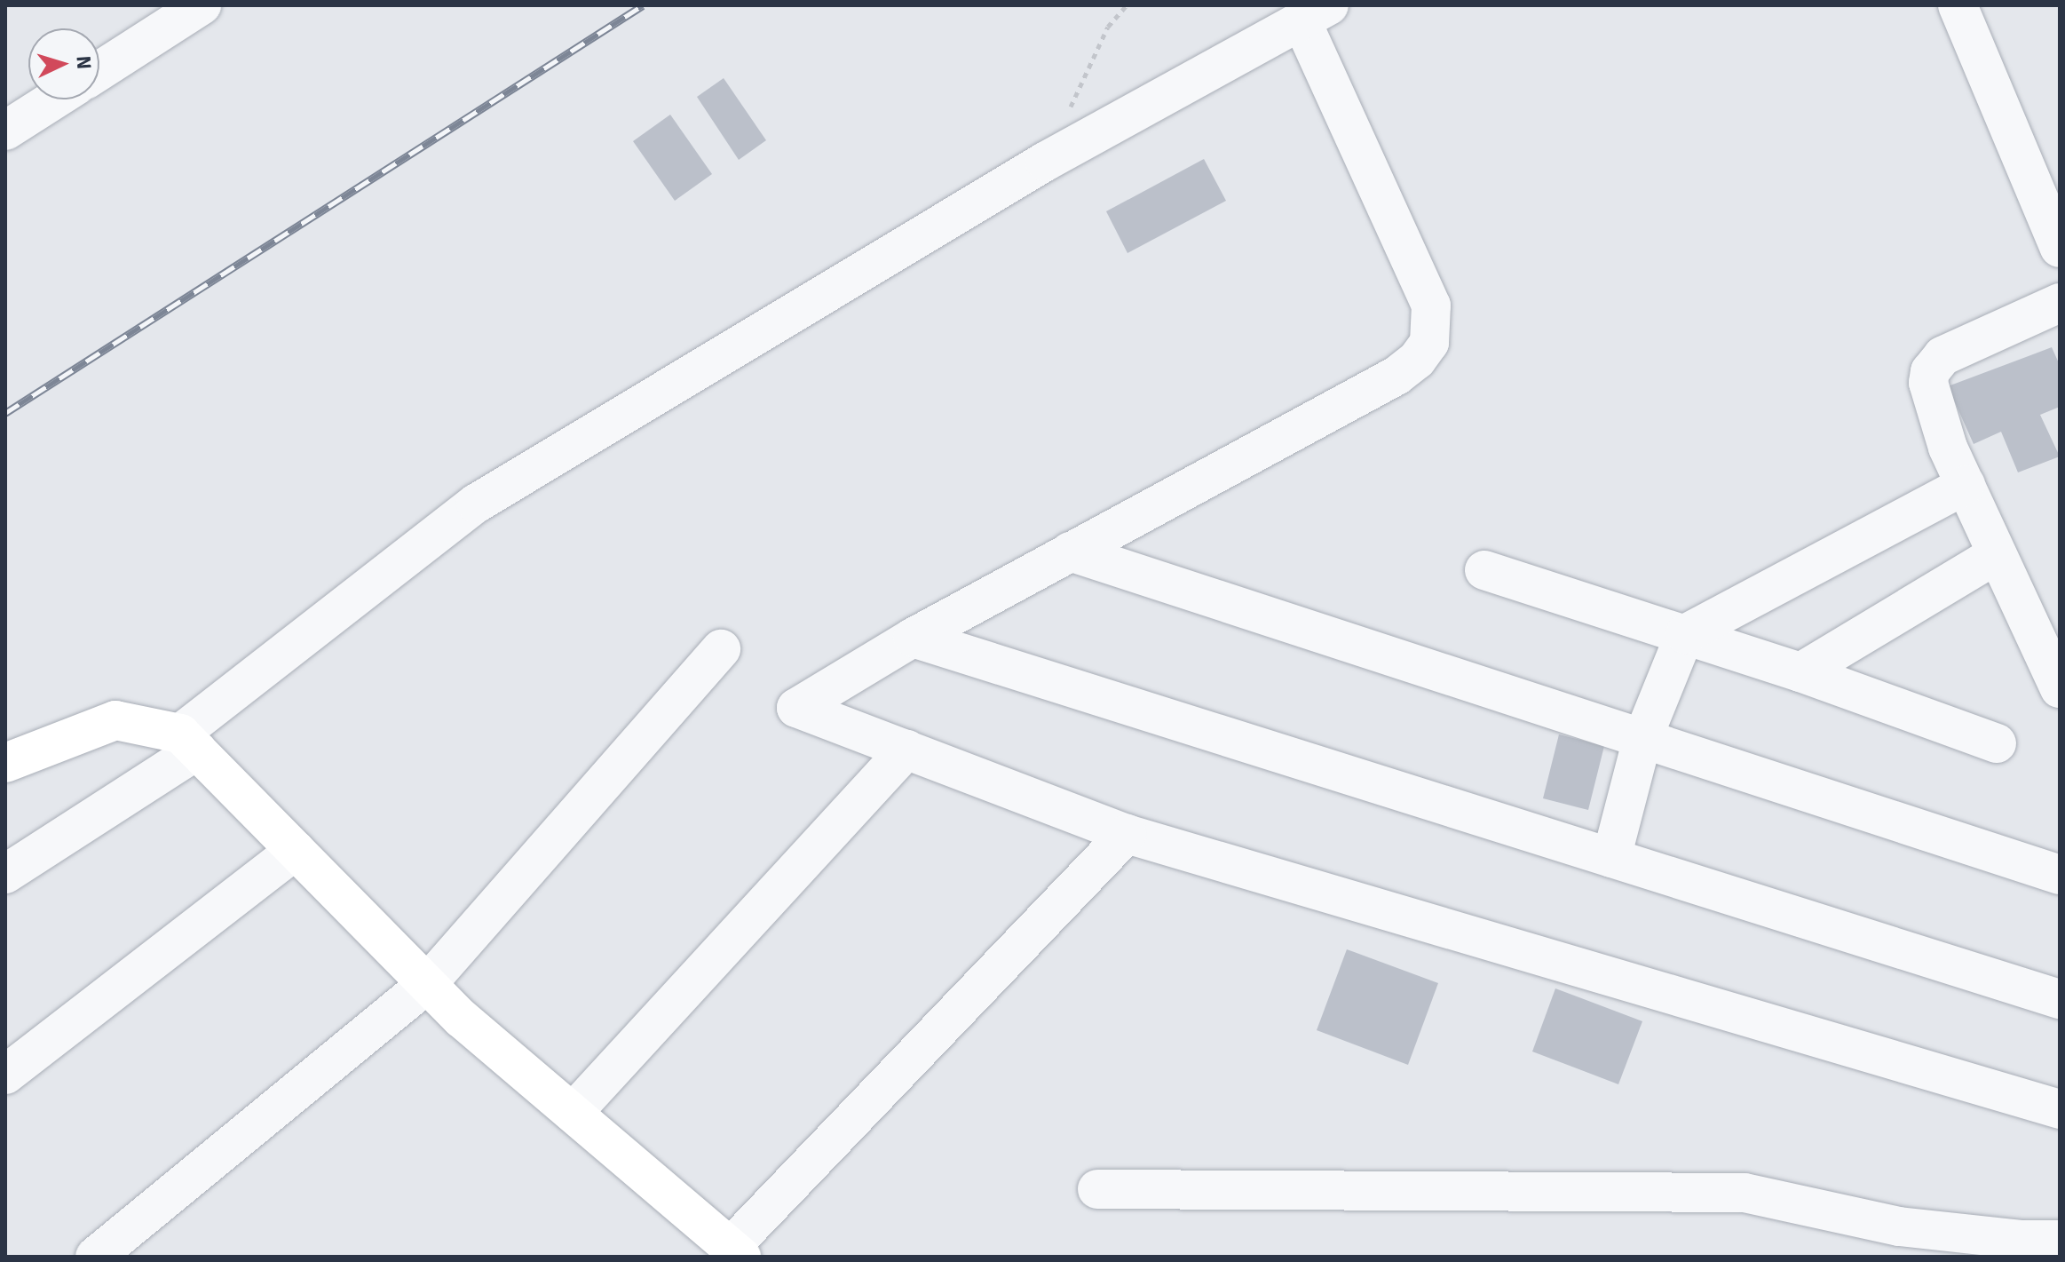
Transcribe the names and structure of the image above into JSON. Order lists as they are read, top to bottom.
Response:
{
  "north": "right"
}
